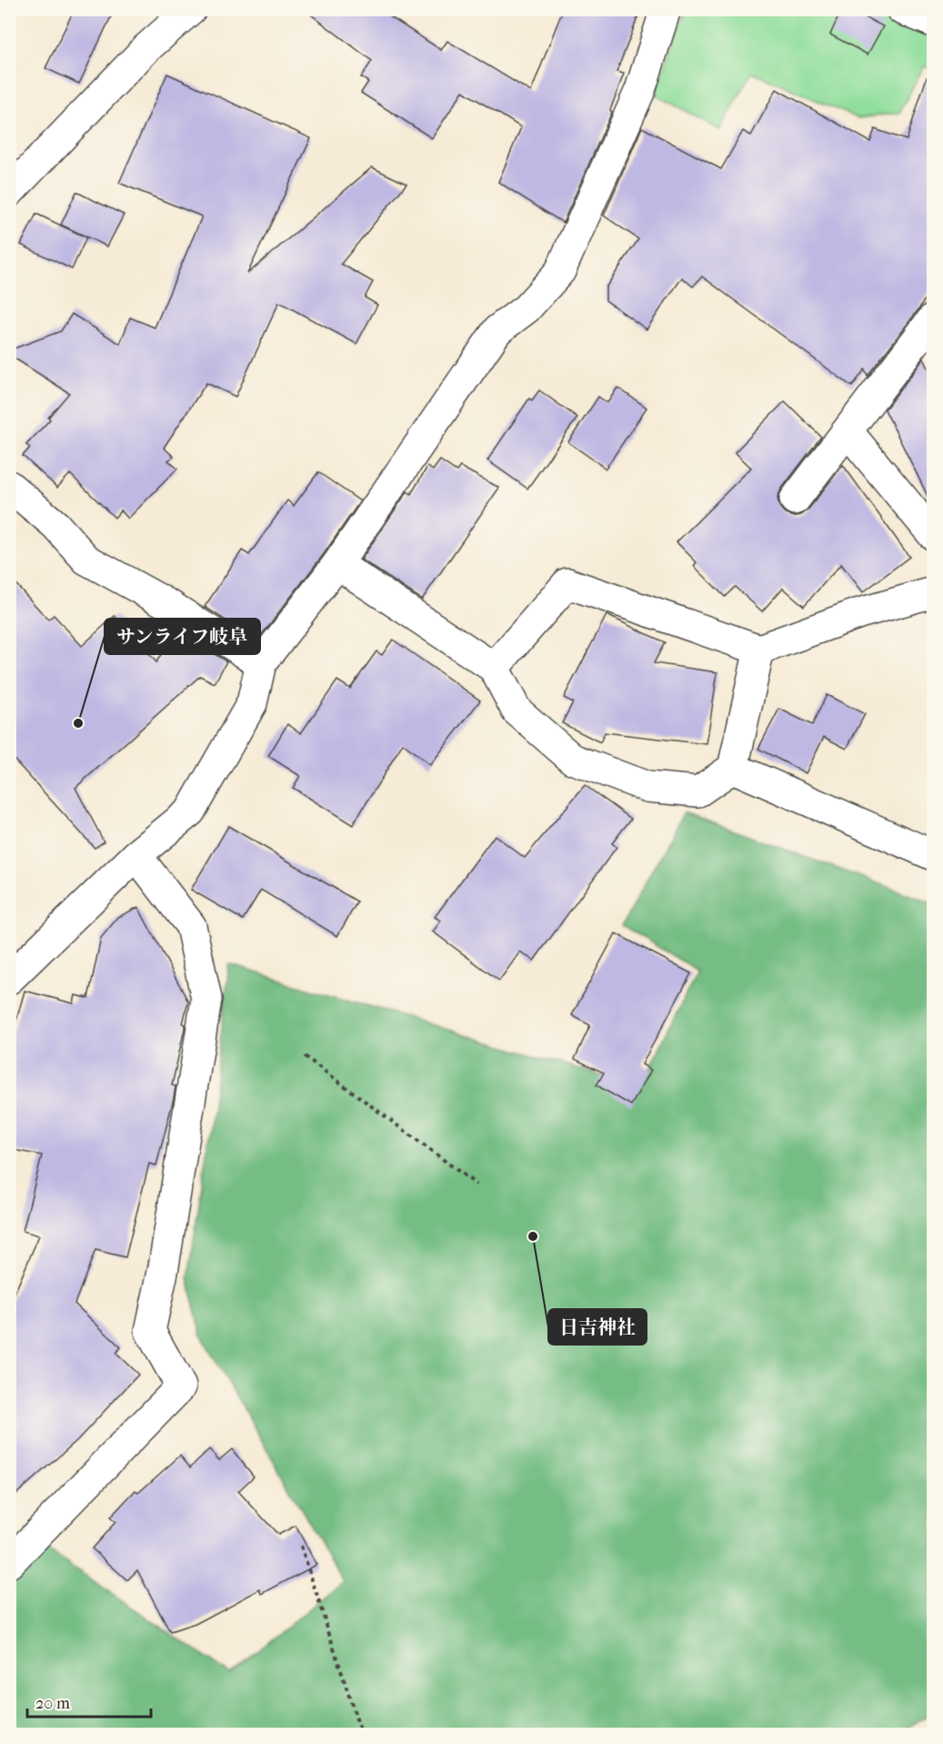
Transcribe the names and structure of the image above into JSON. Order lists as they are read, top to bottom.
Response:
{
  "places": ["サンライフ岐阜", "日吉神社"],
  "scale_bar": "20 m"
}
